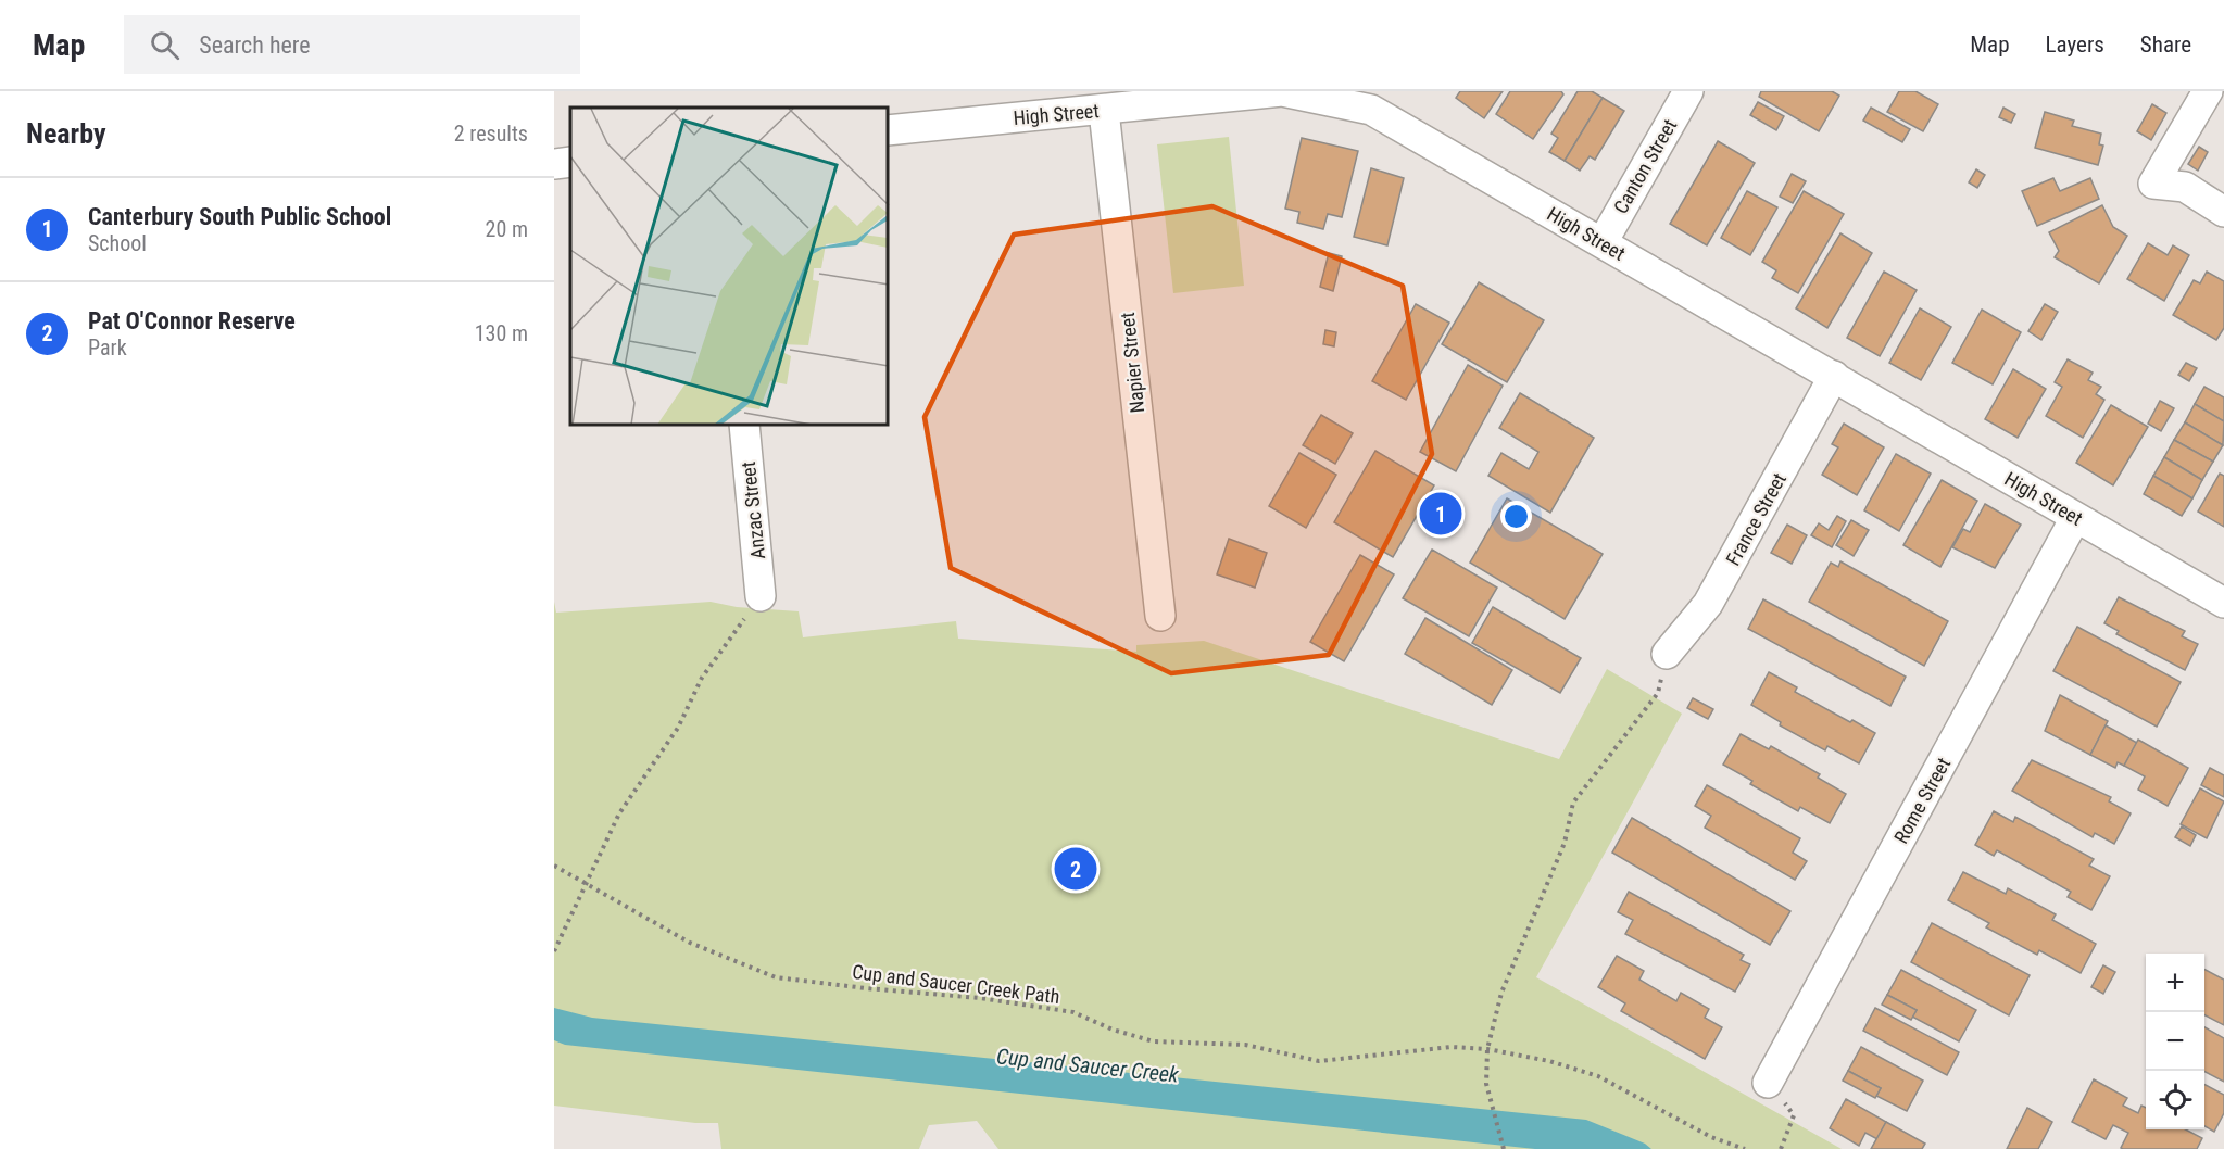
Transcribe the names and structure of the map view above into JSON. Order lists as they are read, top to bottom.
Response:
{
  "streets": {
    "street": [
      "High Street",
      "Canton Street",
      "Napier Street",
      "Anzac Street",
      "France Street",
      "Rome Street"
    ],
    "path": ["Cup and Saucer Creek Path"]
  },
  "crossings": [
    ["High Street", "Canton Street"],
    ["High Street", "Napier Street"],
    ["High Street", "France Street"],
    ["High Street", "Rome Street"]
  ],
  "water": ["Cup and Saucer Creek"],
  "page": {
    "header": "Map",
    "search": "Search here",
    "nav": ["Map", "Layers", "Share"],
    "heading": ["Nearby", "2 results"],
    "list": [
      {
        "mark": "1",
        "name": "Canterbury South Public School",
        "note": "School",
        "value": "20 m"
      },
      {
        "mark": "2",
        "name": "Pat O'Connor Reserve",
        "note": "Park",
        "value": "130 m"
      }
    ],
    "pins": ["1", "2"],
    "map_buttons": ["+", "−"]
  }
}
